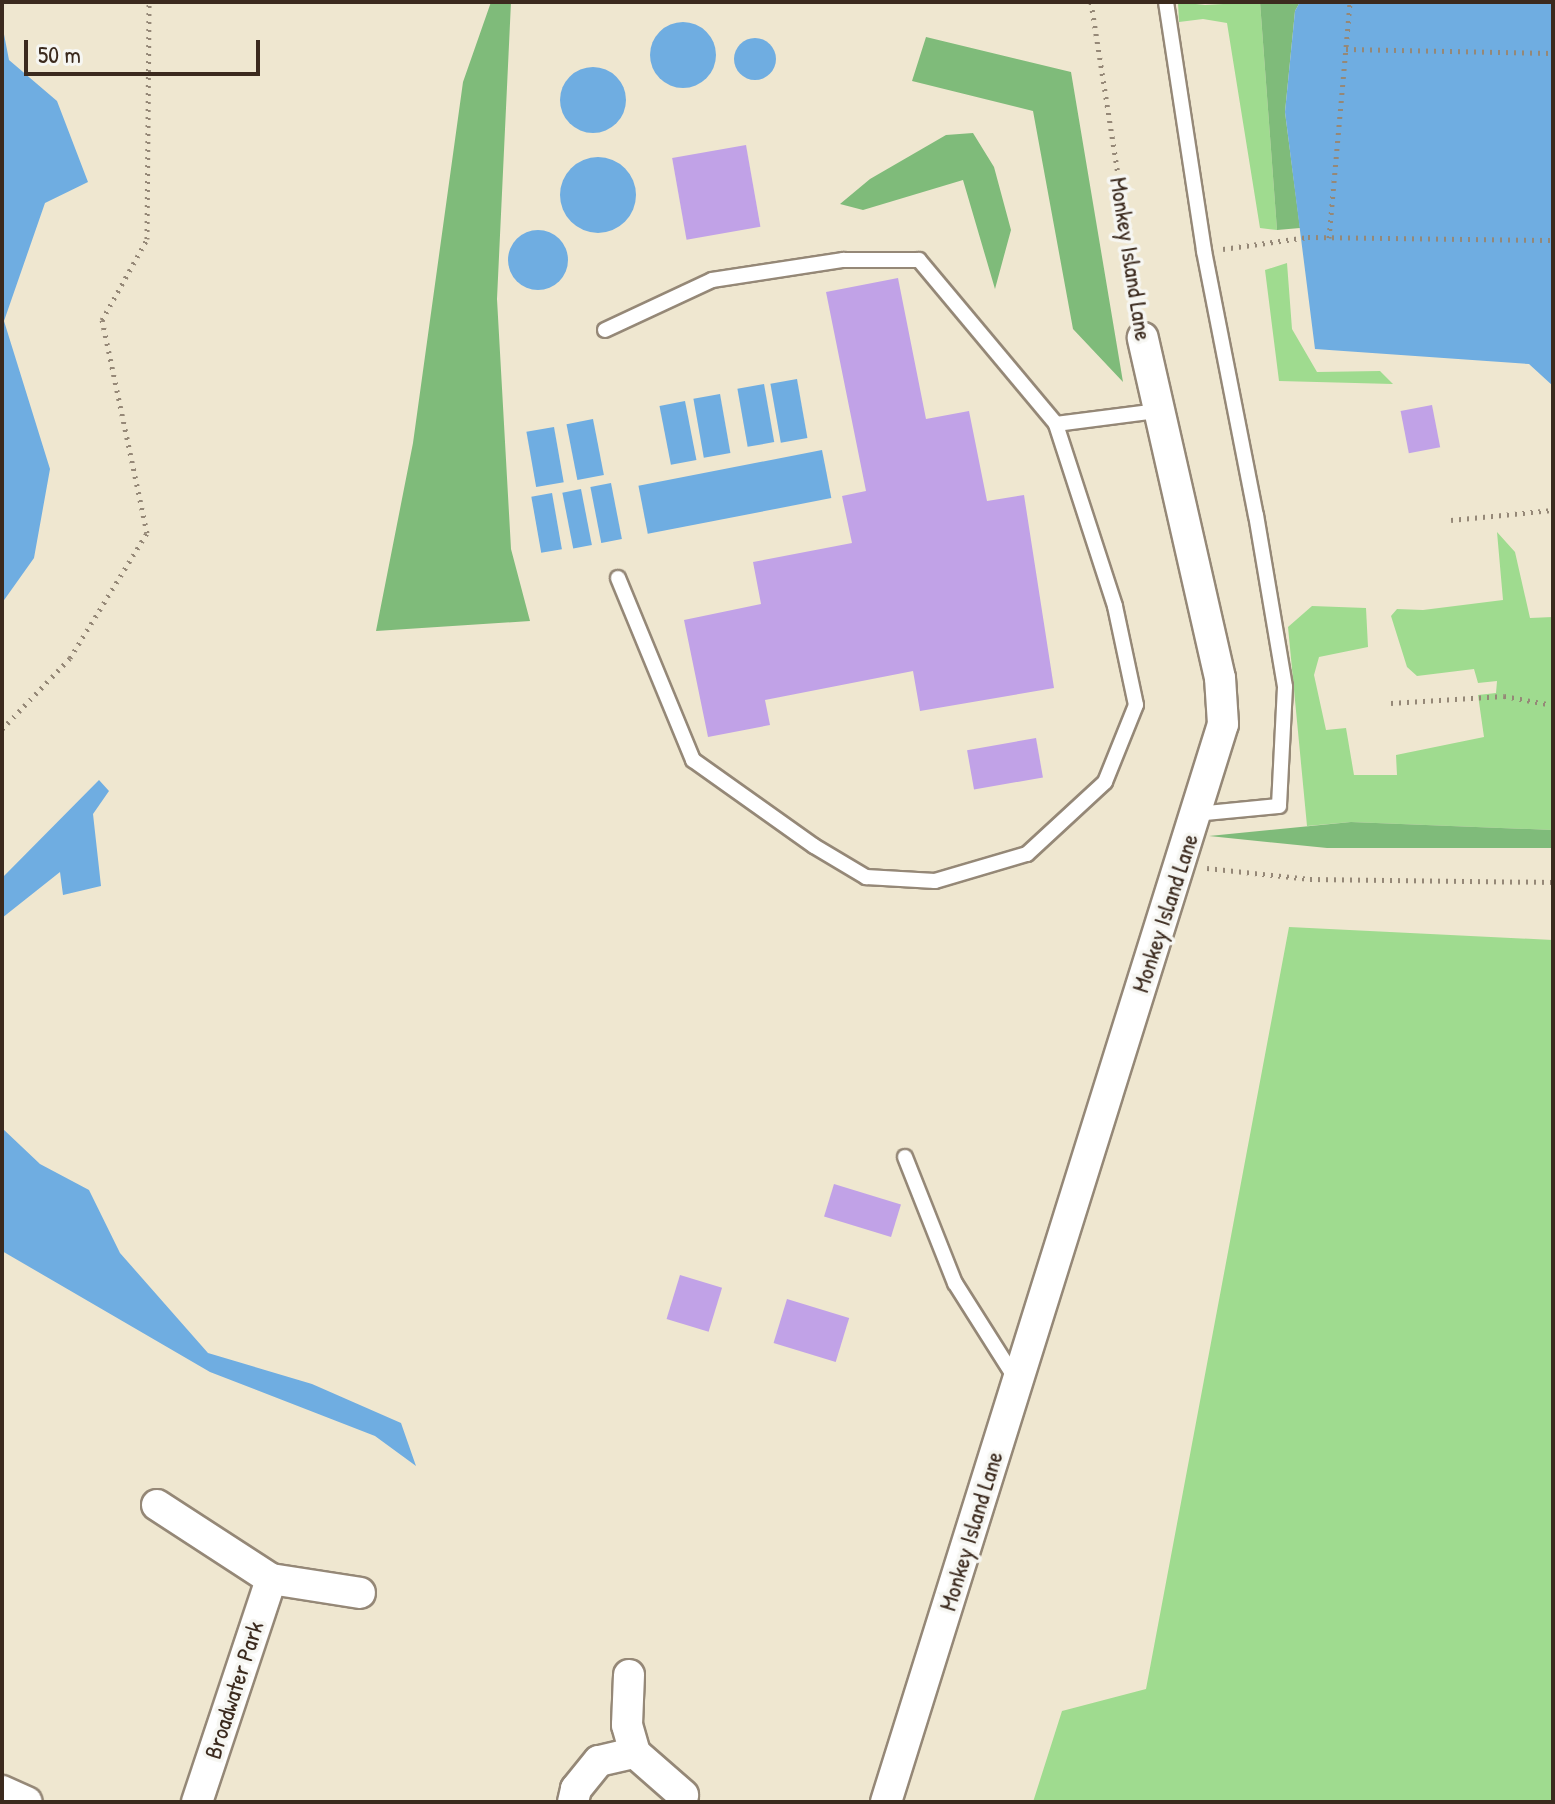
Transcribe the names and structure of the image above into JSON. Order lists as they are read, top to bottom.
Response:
{
  "streets": {
    "street": ["Monkey Island Lane", "Broadwater Park"]
  },
  "scale_bar": "50 m"
}
